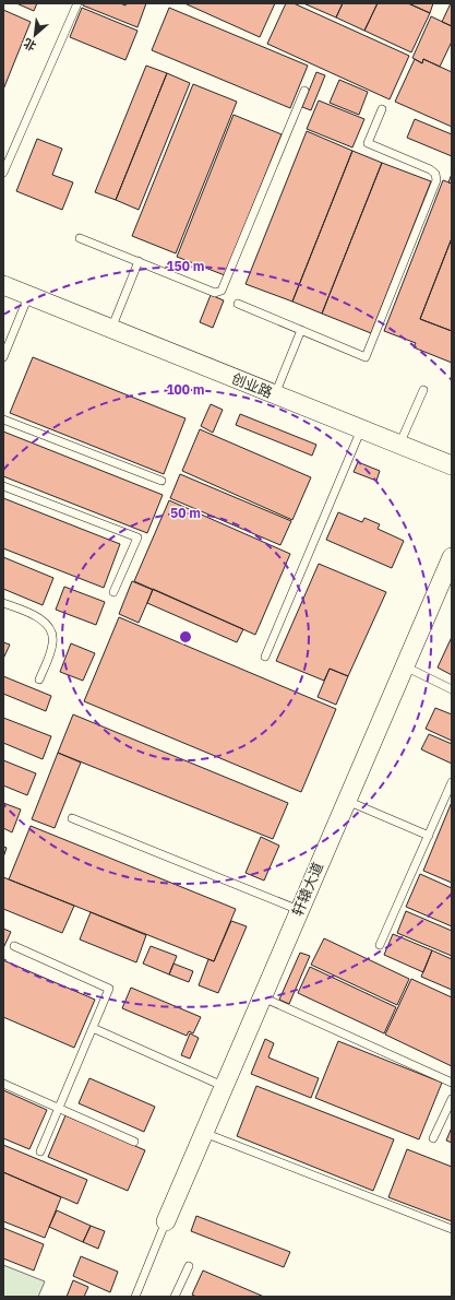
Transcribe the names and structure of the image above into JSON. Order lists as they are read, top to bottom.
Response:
{
  "streets": {
    "street": ["创业路", "轩辕大道"]
  },
  "north": "bottom left",
  "rings": ["150 m", "100 m", "50 m"]
}
